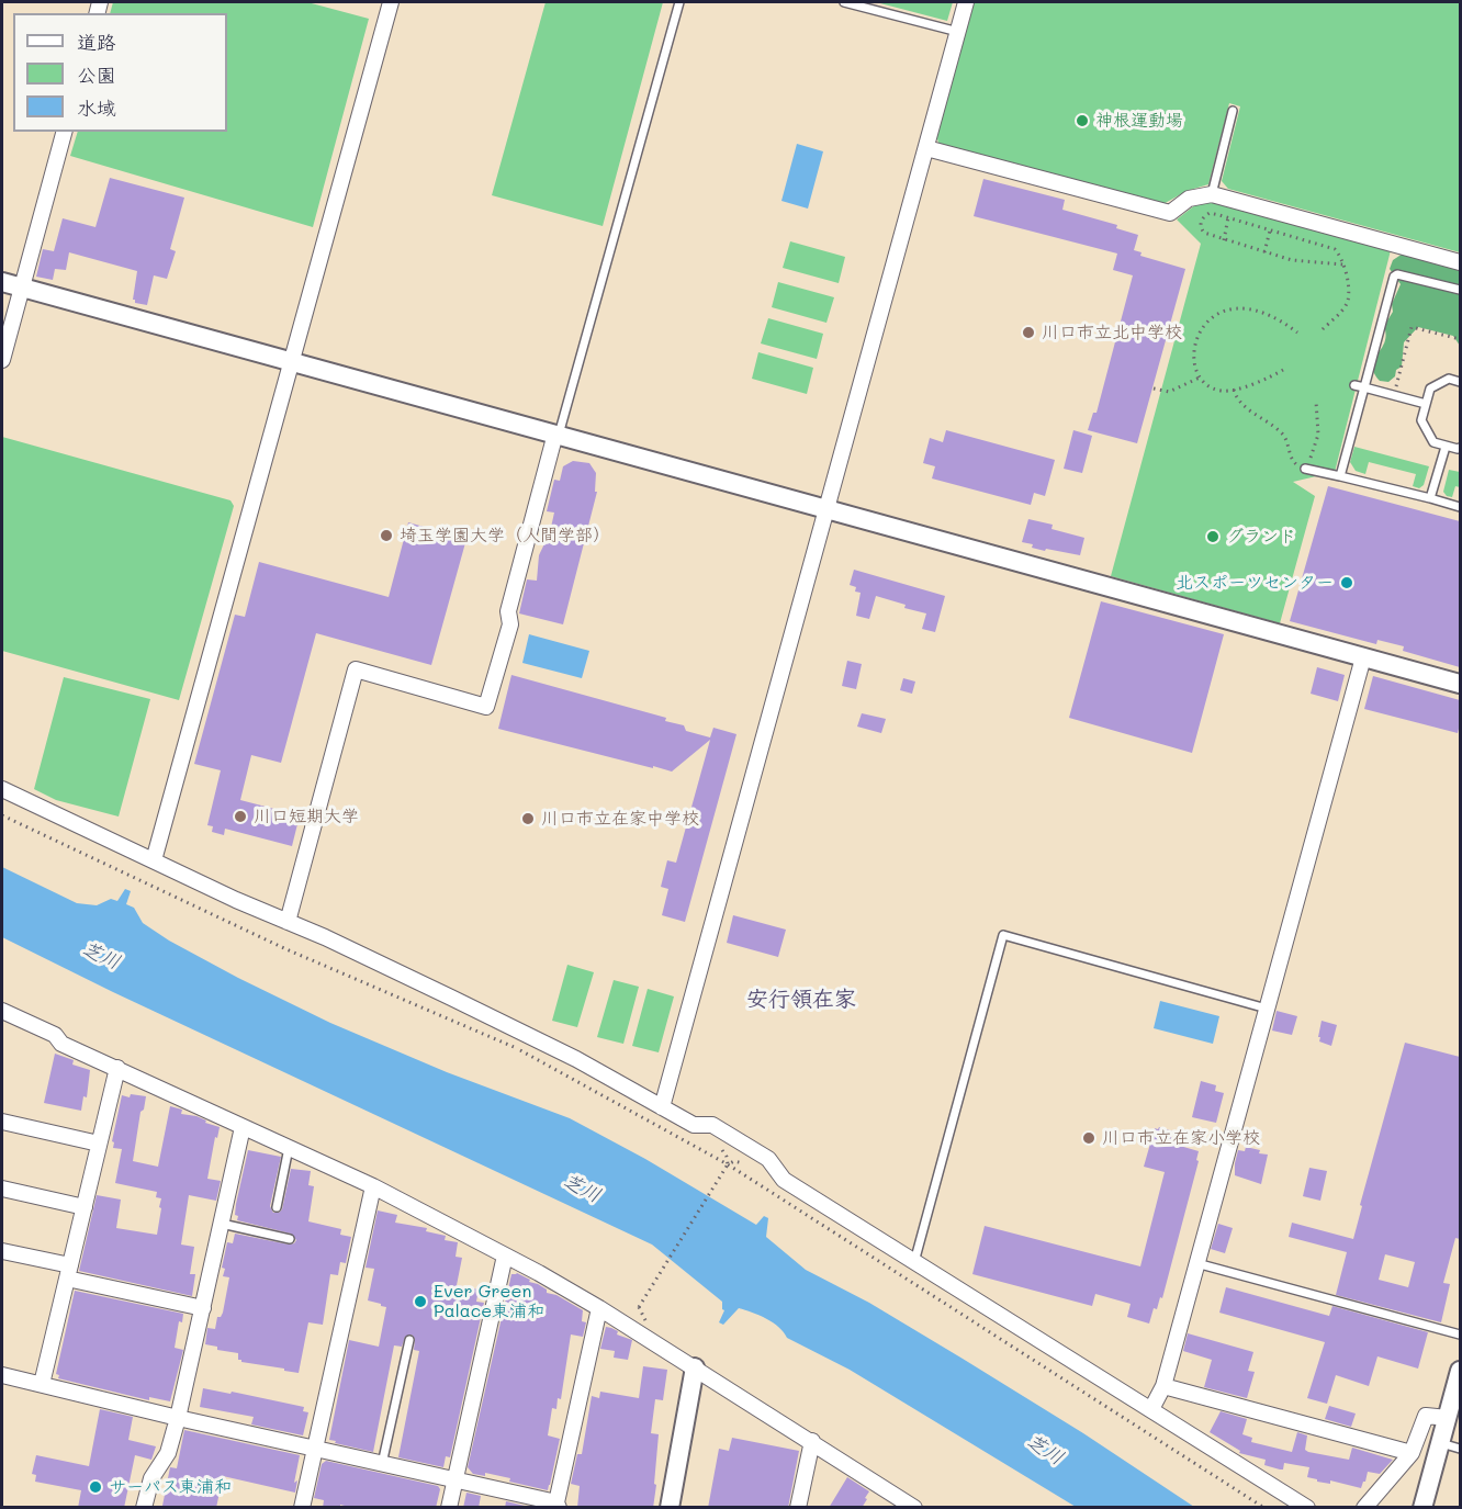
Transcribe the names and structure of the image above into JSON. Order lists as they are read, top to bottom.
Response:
{
  "districts": ["安行領在家"],
  "water": ["芝川"],
  "places": [
    "神根運動場",
    "川口市立北中学校",
    "埼玉学園大学（人間学部）",
    "グランド",
    "北スポーツセンター",
    "川口短期大学",
    "川口市立在家中学校",
    "川口市立在家小学校",
    "Ever Green Palace東浦和",
    "サーパス東浦和"
  ],
  "legend": ["道路", "公園", "水域"]
}
